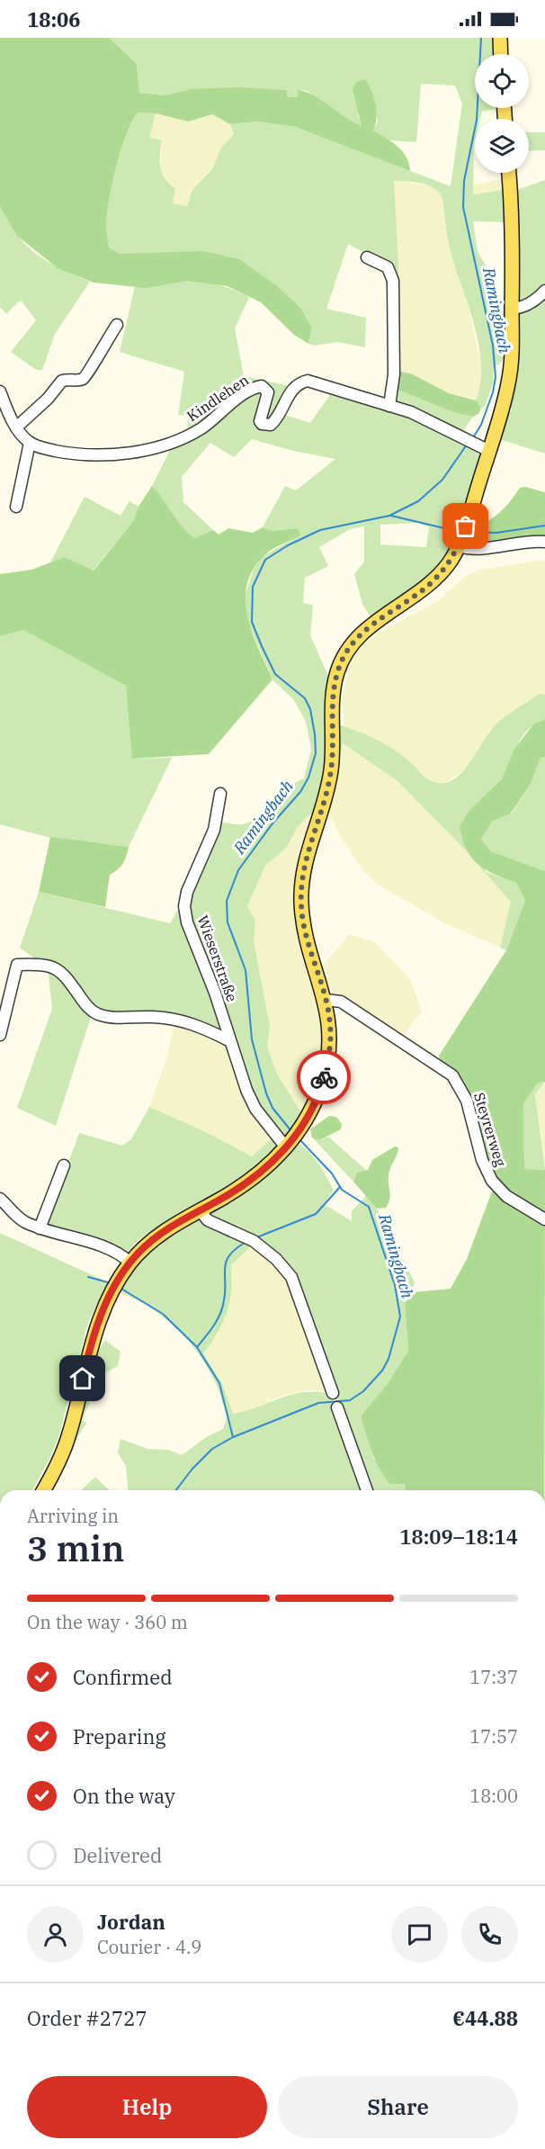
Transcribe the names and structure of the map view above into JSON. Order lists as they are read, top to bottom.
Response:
{
  "streets": {
    "street": ["Kindlehen", "Wieserstraße", "Steyrerweg"]
  },
  "water": ["Ramingbach"],
  "page": {
    "status": "18:06",
    "heading": ["3 min", "Arriving in", "18:09–18:14"],
    "panel": [
      "Jordan",
      "Courier · 4.9",
      "Order #2727",
      "€44.88"
    ],
    "bar": "On the way · 360 m",
    "list": [
      ["Confirmed", "17:37"],
      ["Preparing", "17:57"],
      ["On the way", "18:00"],
      "Delivered"
    ],
    "buttons": ["Help", "Share"]
  }
}
